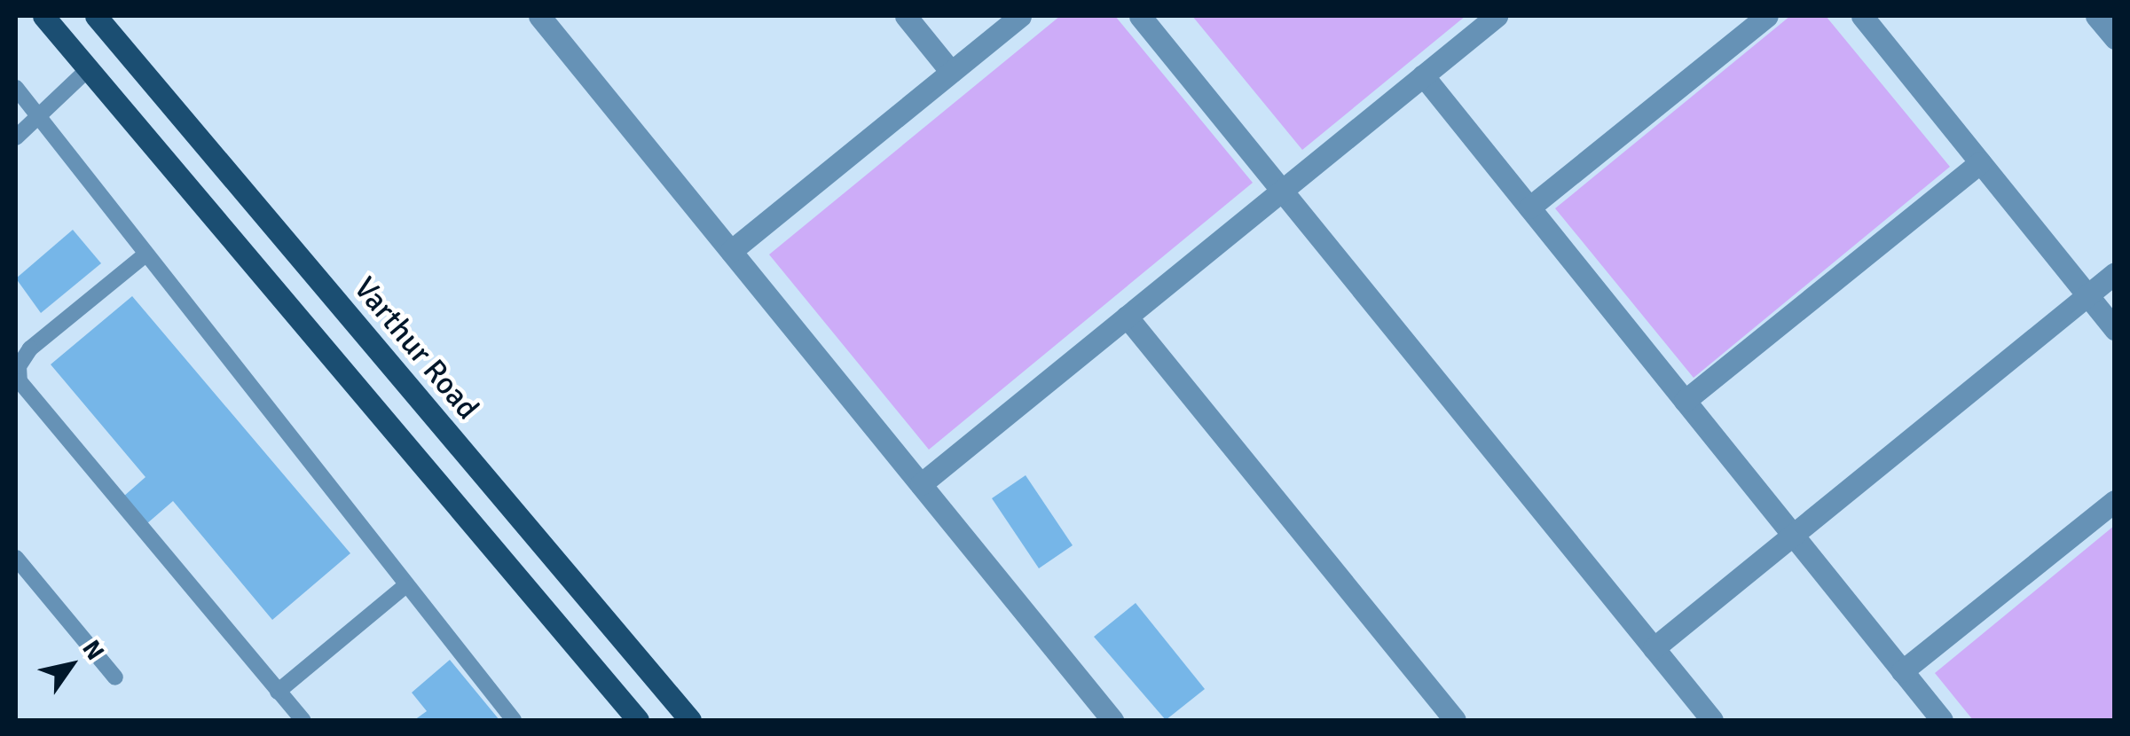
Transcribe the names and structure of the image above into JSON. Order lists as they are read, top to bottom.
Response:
{
  "streets": {
    "main road": ["Varthur Road"]
  },
  "north": "top right"
}
